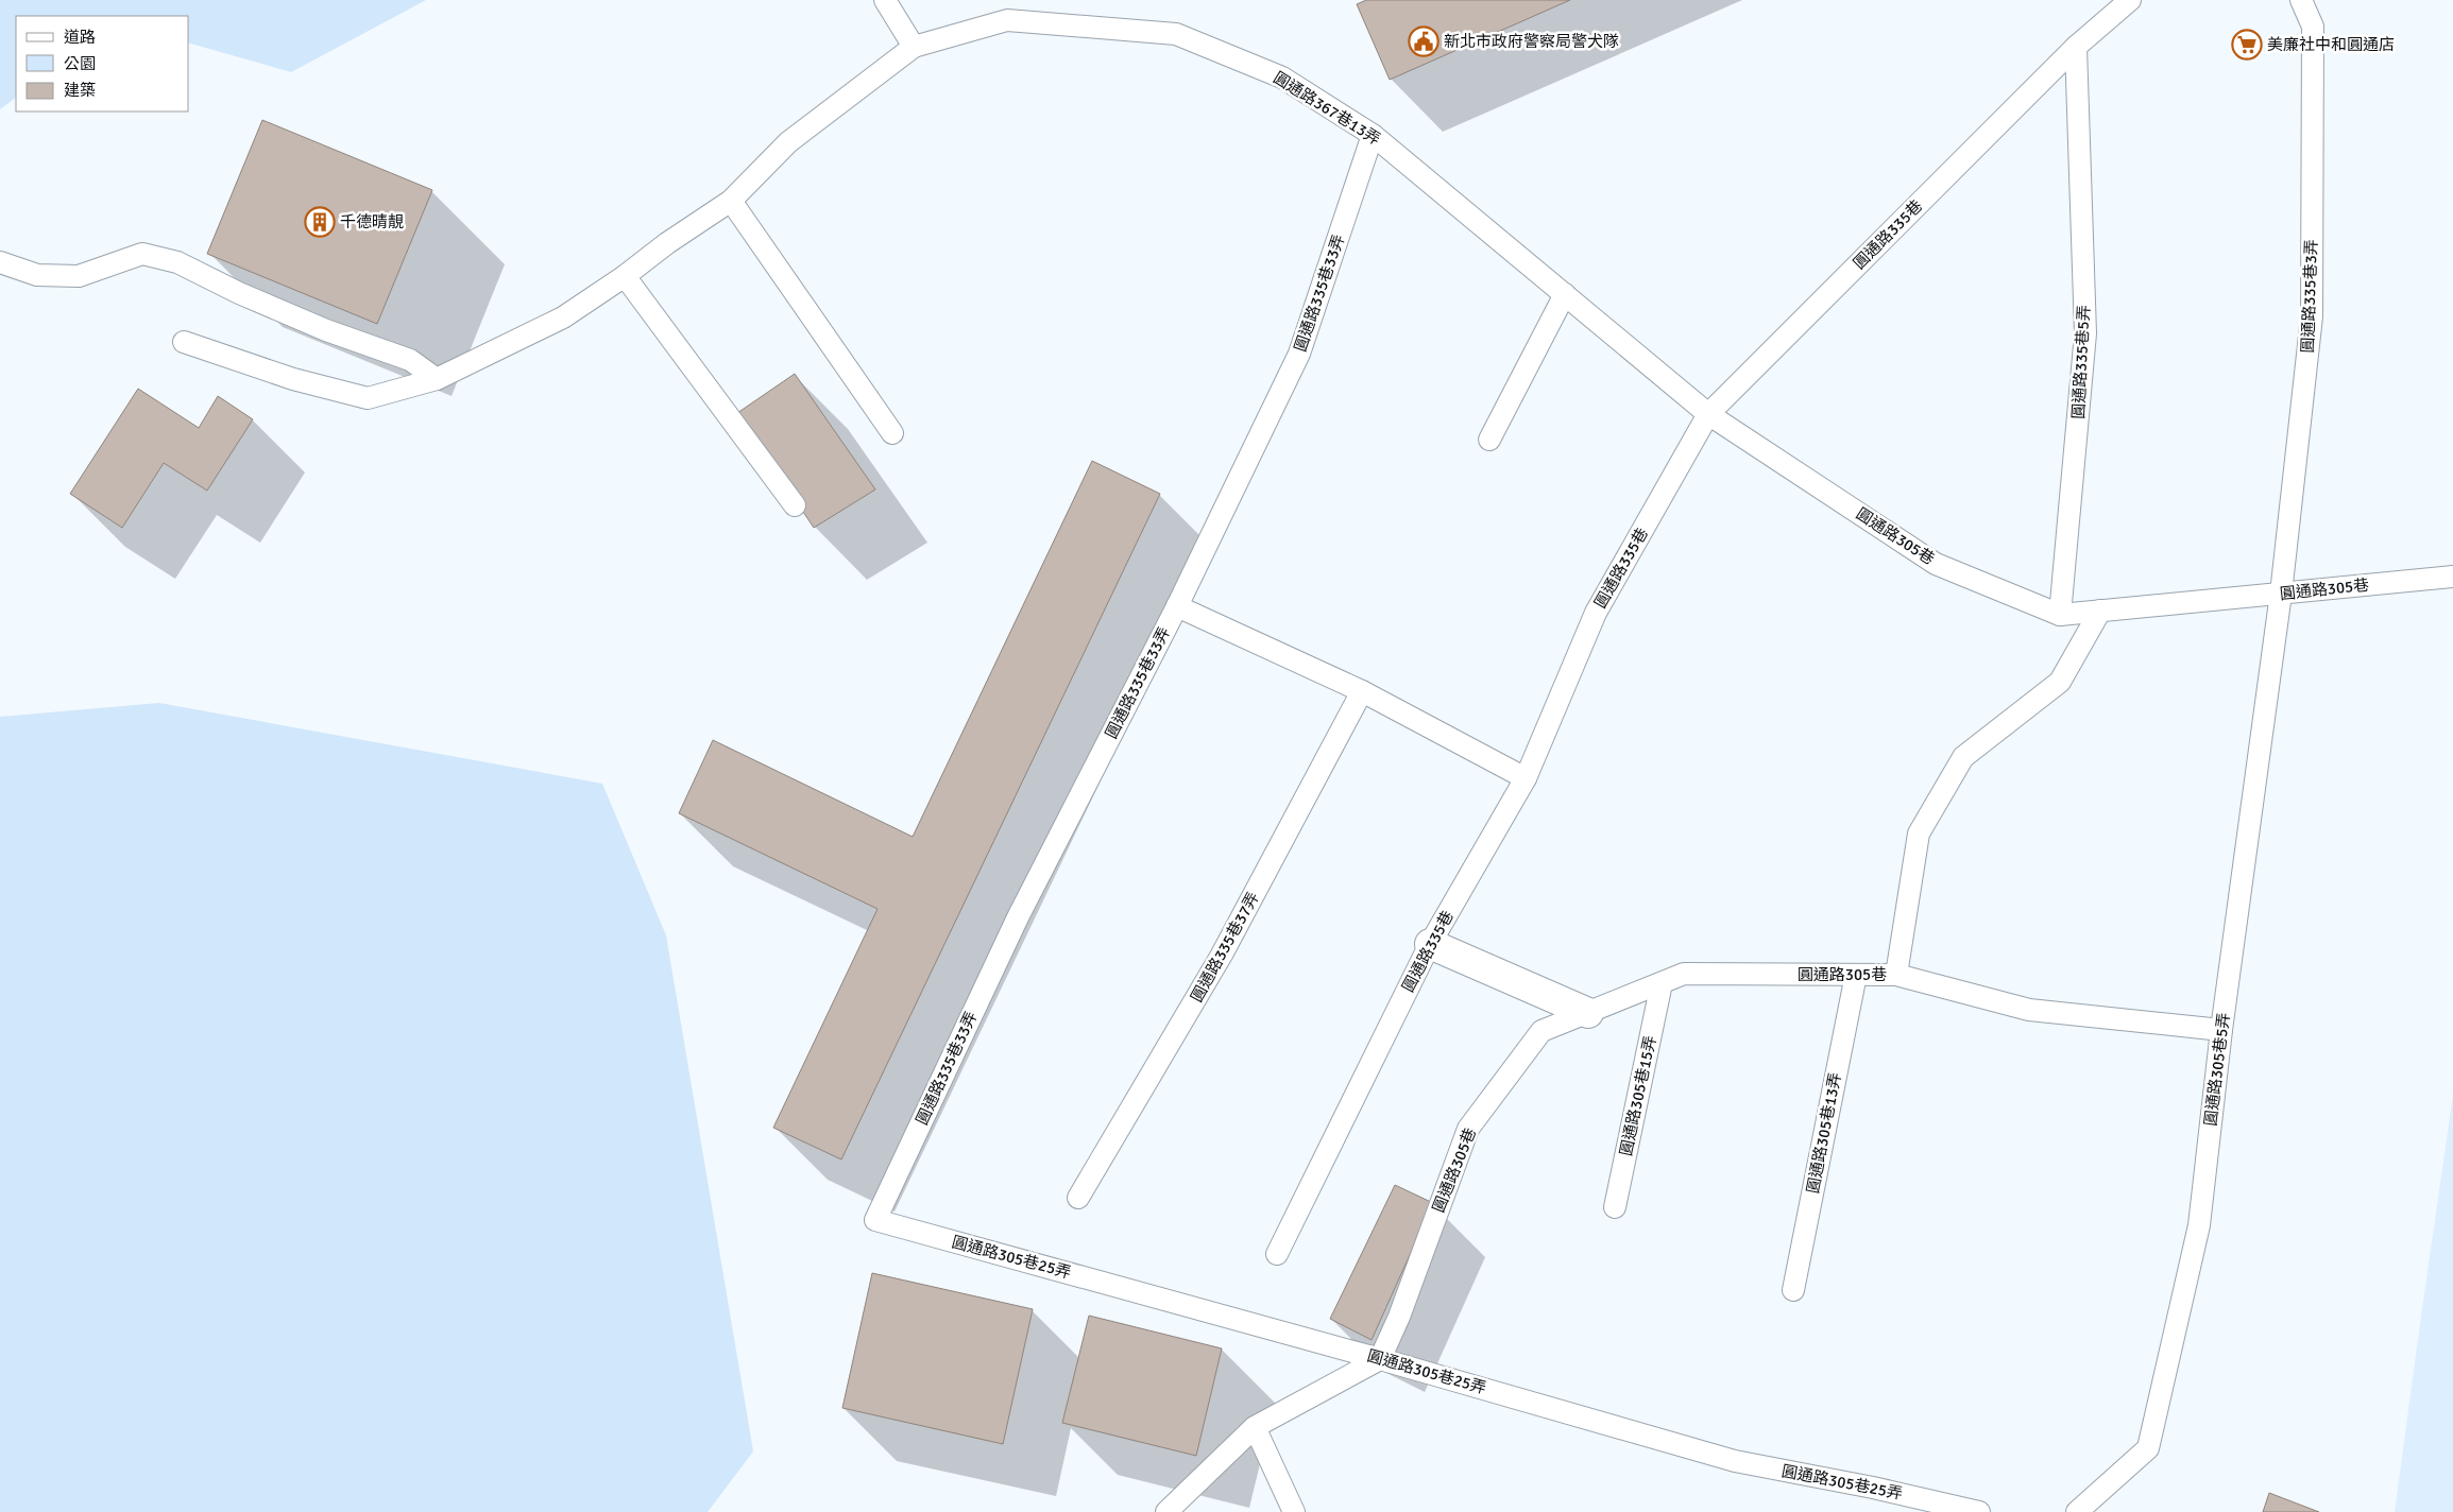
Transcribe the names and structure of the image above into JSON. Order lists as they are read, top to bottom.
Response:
{
  "streets": {
    "lane": [
      "圓通路367巷13弄",
      "圓通路335巷",
      "圓通路335巷33弄",
      "圓通路335巷3弄",
      "圓通路335巷5弄",
      "圓通路305巷",
      "圓通路335巷37弄",
      "圓通路305巷5弄",
      "圓通路305巷15弄",
      "圓通路305巷13弄",
      "圓通路305巷25弄"
    ]
  },
  "crossings": [
    ["圓通路367巷13弄", "圓通路335巷"],
    ["圓通路367巷13弄", "圓通路335巷33弄"],
    ["圓通路367巷13弄", "圓通路305巷"],
    ["圓通路335巷", "圓通路335巷5弄"],
    ["圓通路335巷", "圓通路305巷"],
    ["圓通路335巷33弄", "圓通路305巷25弄"],
    ["圓通路335巷3弄", "圓通路305巷"],
    ["圓通路335巷3弄", "圓通路305巷5弄"],
    ["圓通路335巷5弄", "圓通路305巷"],
    ["圓通路305巷", "圓通路305巷5弄"],
    ["圓通路305巷", "圓通路305巷15弄"],
    ["圓通路305巷", "圓通路305巷13弄"],
    ["圓通路305巷", "圓通路305巷25弄"]
  ],
  "places": {
    "public building": ["新北市政府警察局警犬隊"],
    "supermarket": ["美廉社中和圓通店"],
    "building": ["千德晴靚"]
  },
  "legend": ["道路", "公園", "建築"]
}
